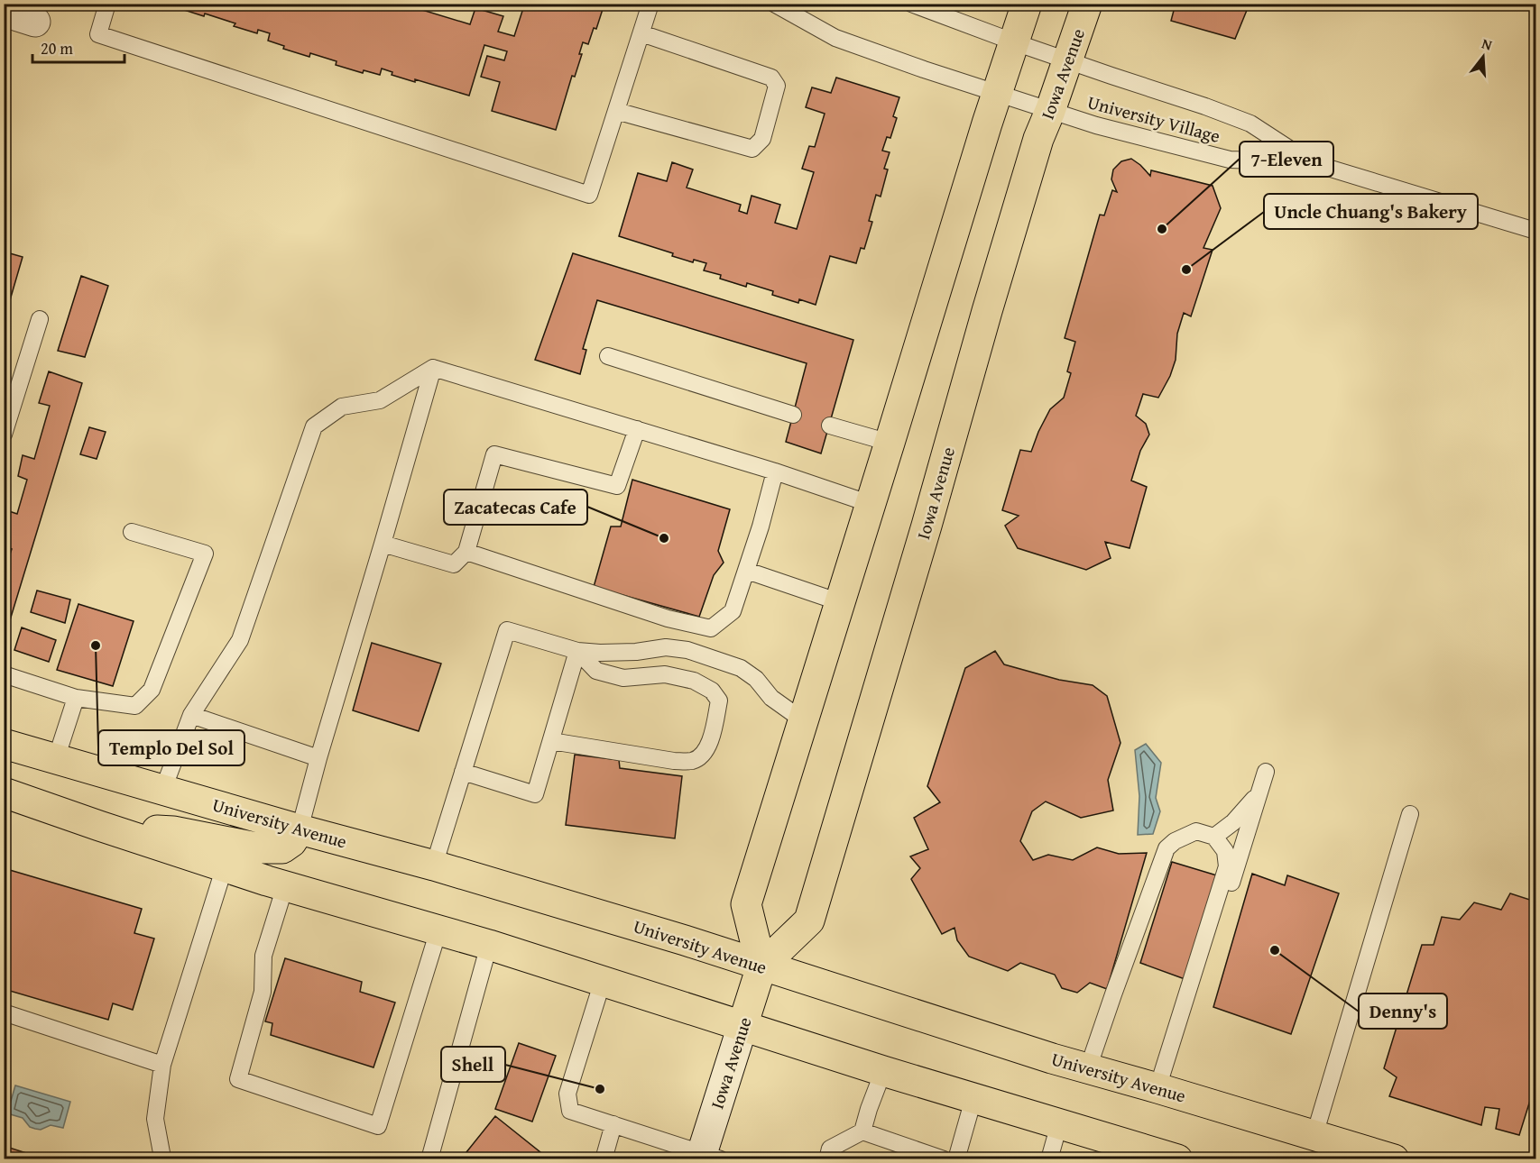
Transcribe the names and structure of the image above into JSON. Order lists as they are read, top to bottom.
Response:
{
  "streets": {
    "main road": ["Iowa Avenue", "University Avenue"],
    "lane": ["University Village"]
  },
  "crossings": [
    ["Iowa Avenue", "University Village"],
    ["Iowa Avenue", "University Avenue"]
  ],
  "places": [
    "7-Eleven",
    "Uncle Chuang's Bakery",
    "Zacatecas Cafe",
    "Templo Del Sol",
    "Denny's",
    "Shell"
  ],
  "scale_bar": "20 m",
  "north": "top"
}
